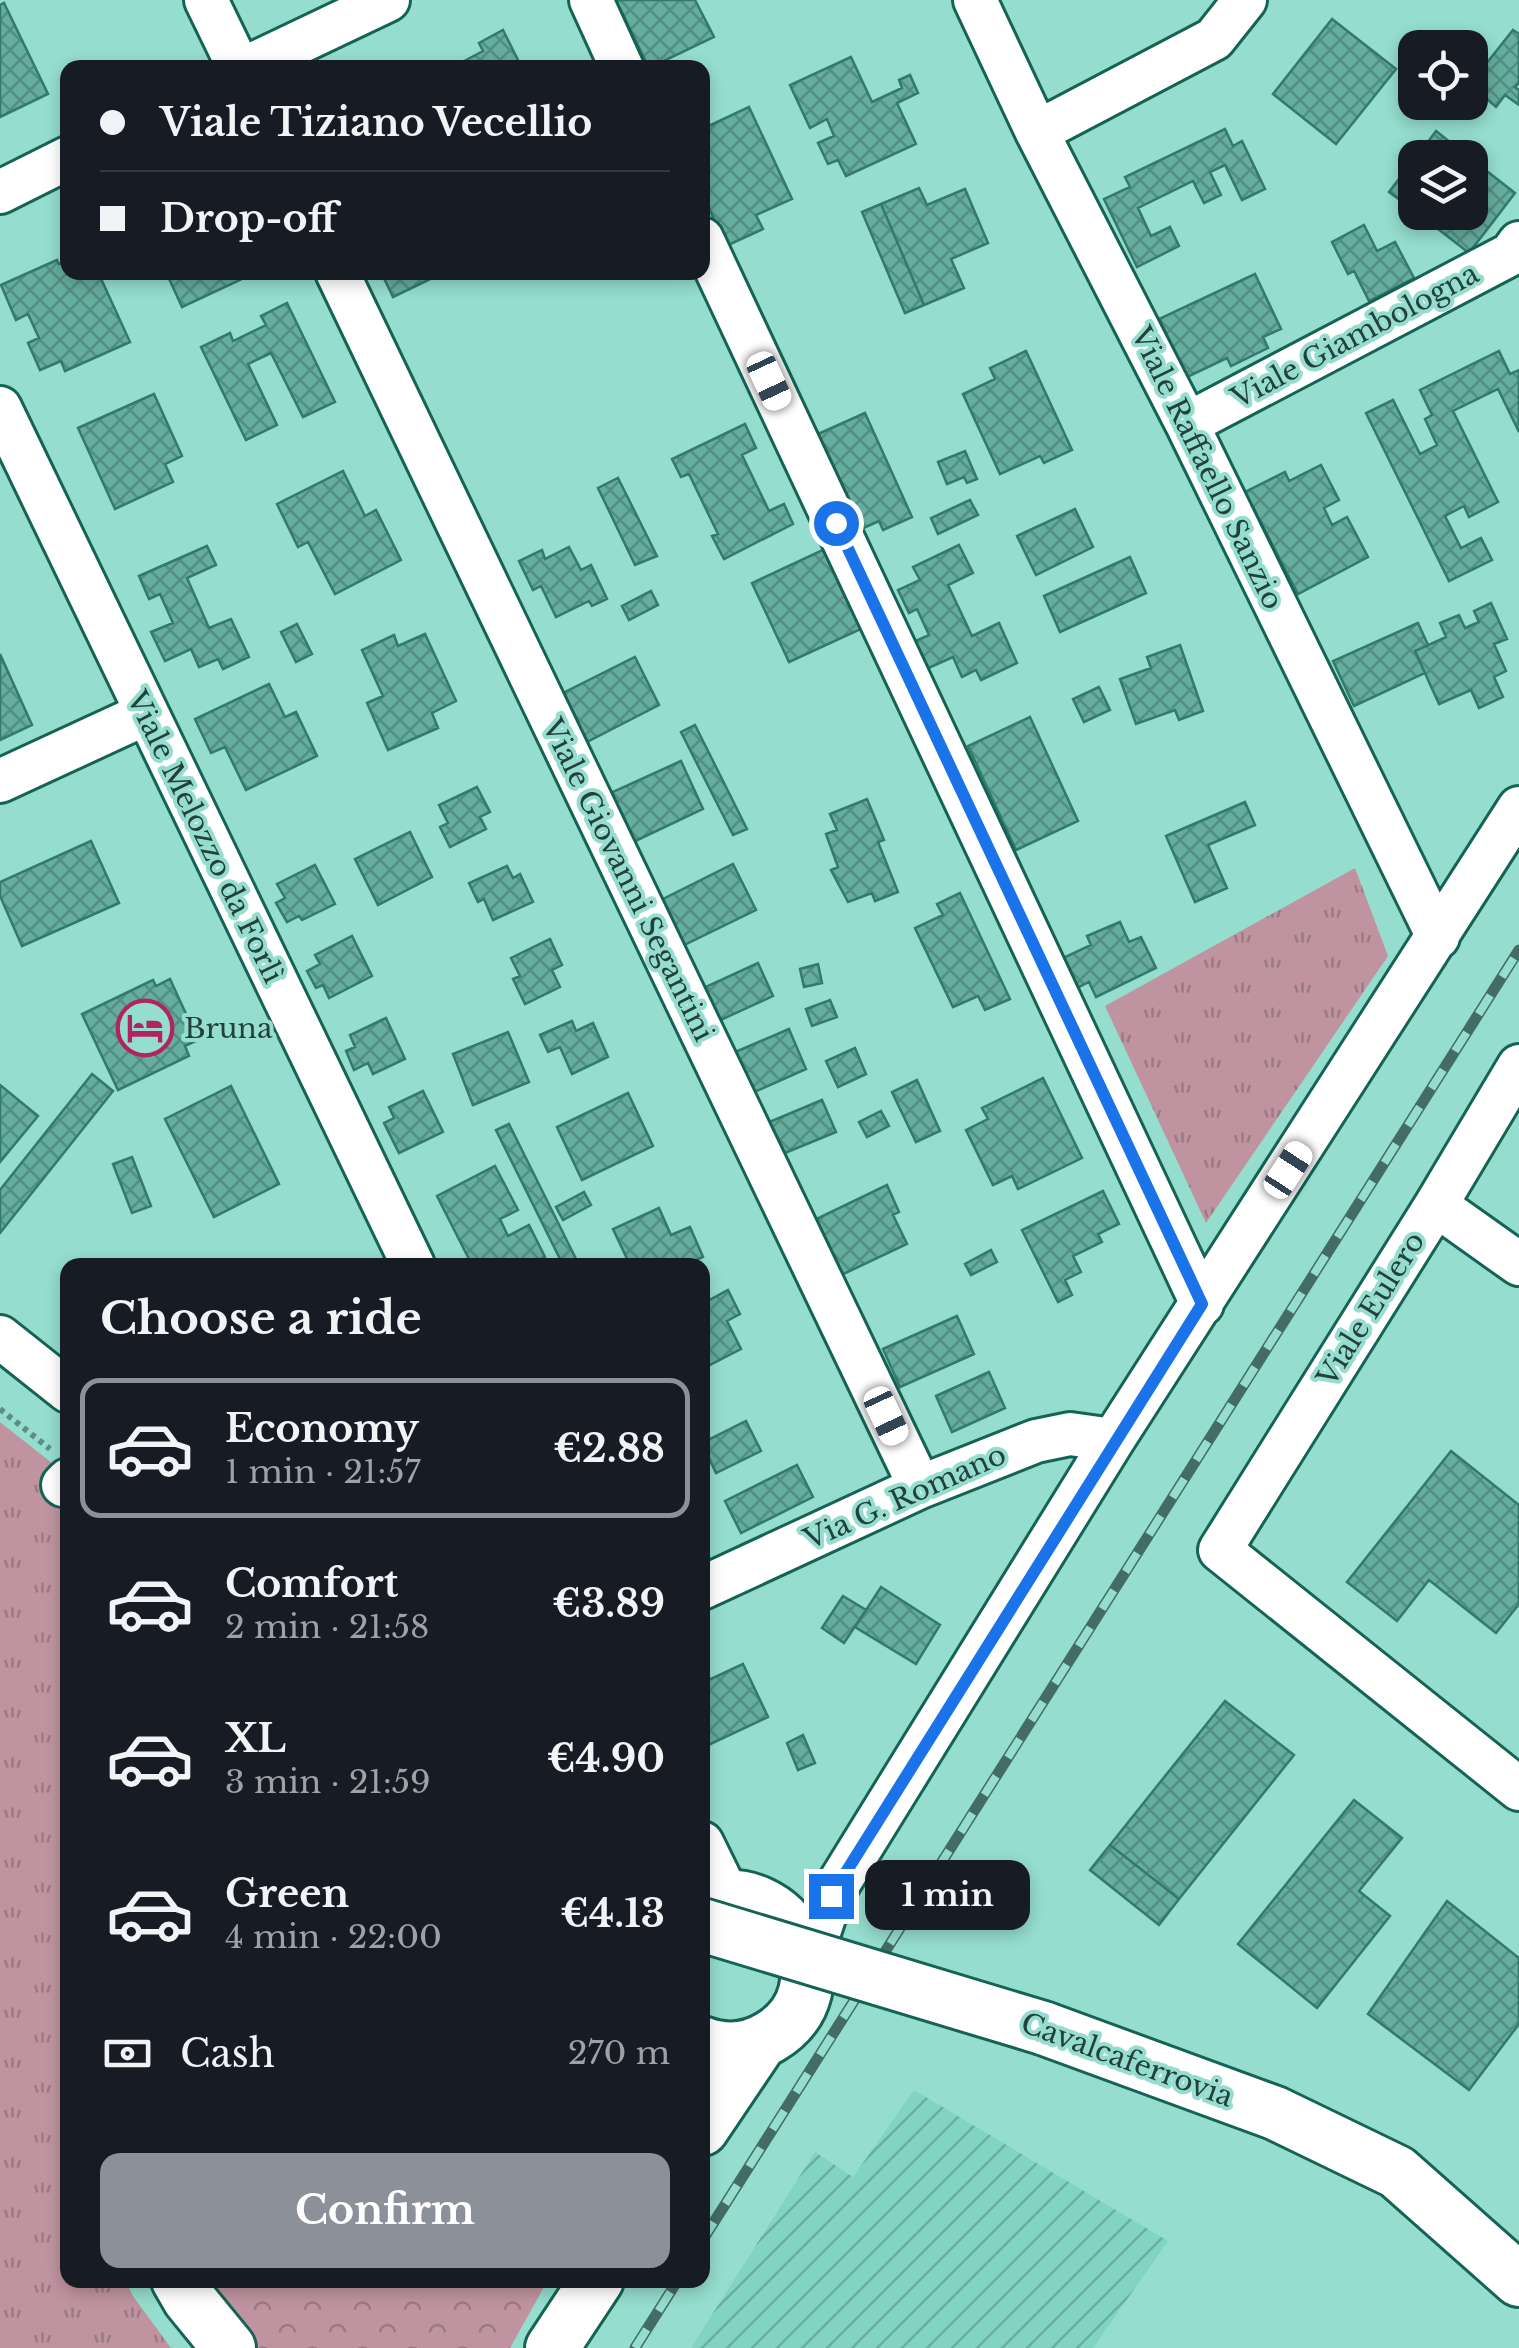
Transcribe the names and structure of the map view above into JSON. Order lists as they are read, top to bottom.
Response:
{
  "streets": {
    "street": [
      "Viale Giambologna",
      "Viale Raffaello Sanzio",
      "Viale Melozzo da Forlì",
      "Viale Giovanni Segantini",
      "Viale Eulero",
      "Via G. Romano",
      "Cavalcaferrovia"
    ]
  },
  "crossings": [
    ["Viale Giambologna", "Viale Raffaello Sanzio"],
    ["Viale Giovanni Segantini", "Via G. Romano"]
  ],
  "places": {
    "hotel": ["Bruna"]
  },
  "page": {
    "banner": ["Viale Tiziano Vecellio", "Drop-off"],
    "heading": "Choose a ride",
    "list": [
      {
        "name": "Economy",
        "note": "1 min · 21:57",
        "value": "€2.88"
      },
      {
        "name": "Comfort",
        "note": "2 min · 21:58",
        "value": "€3.89"
      },
      {
        "name": "XL",
        "note": "3 min · 21:59",
        "value": "€4.90"
      },
      {
        "name": "Green",
        "note": "4 min · 22:00",
        "value": "€4.13"
      }
    ],
    "bubble": "1 min",
    "pay": ["Cash", "270 m"],
    "buttons": "Confirm"
  }
}
